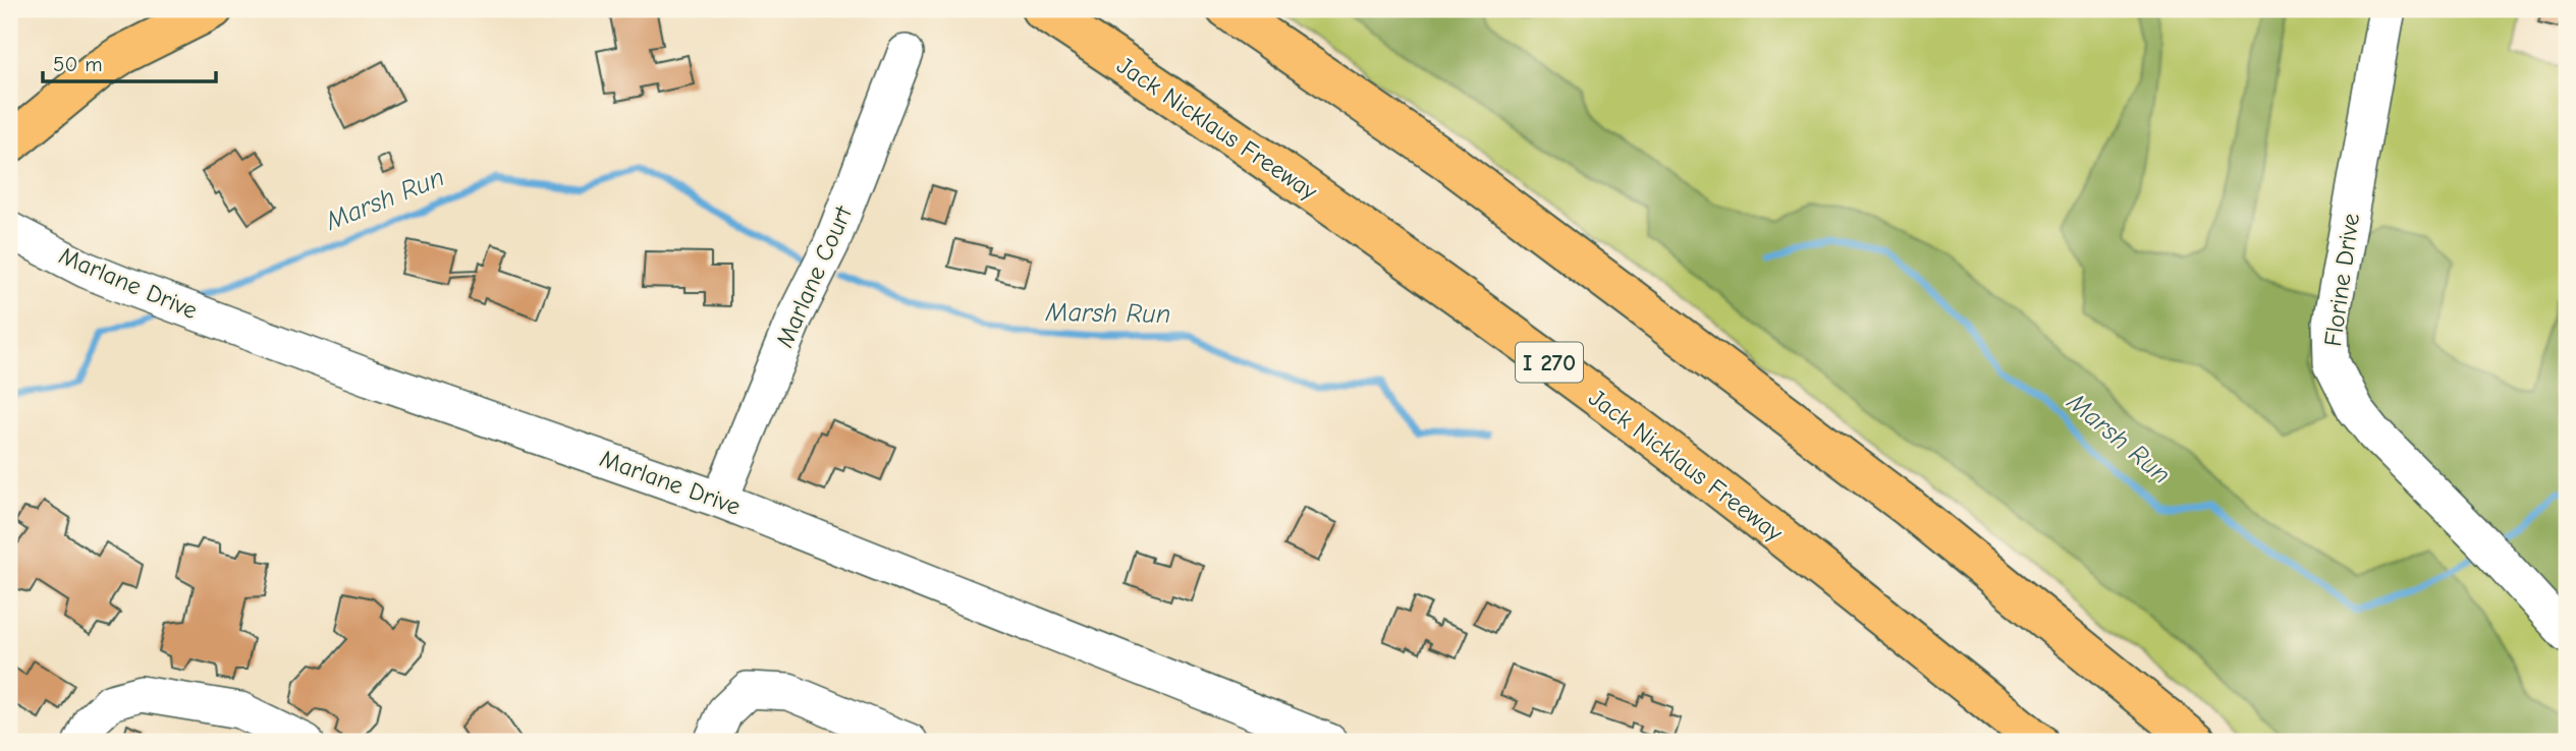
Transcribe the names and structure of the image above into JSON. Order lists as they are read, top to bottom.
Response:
{
  "streets": {
    "main road": ["Jack Nicklaus Freeway", "I 270"],
    "street": ["Marlane Court", "Florine Drive", "Marlane Drive"]
  },
  "crossings": [
    ["Marlane Court", "Marlane Drive"]
  ],
  "water": ["Marsh Run"],
  "scale_bar": "50 m"
}
